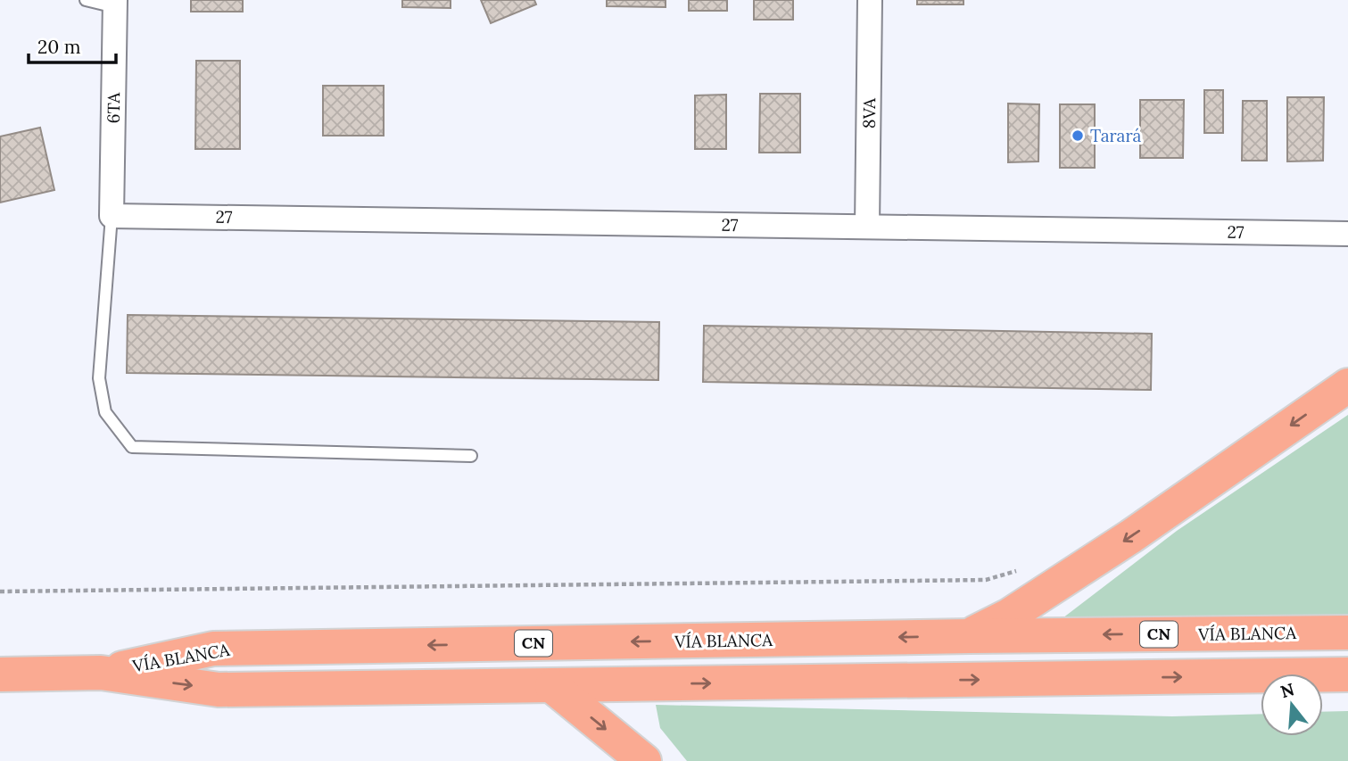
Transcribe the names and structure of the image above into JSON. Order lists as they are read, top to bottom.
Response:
{
  "streets": {
    "highway": ["VÍA BLANCA", "CN"],
    "street": ["6TA", "8VA", "27"]
  },
  "crossings": [
    ["6TA", "27"],
    ["8VA", "27"]
  ],
  "places": ["Tarará"],
  "scale_bar": "20 m",
  "north": "top"
}
